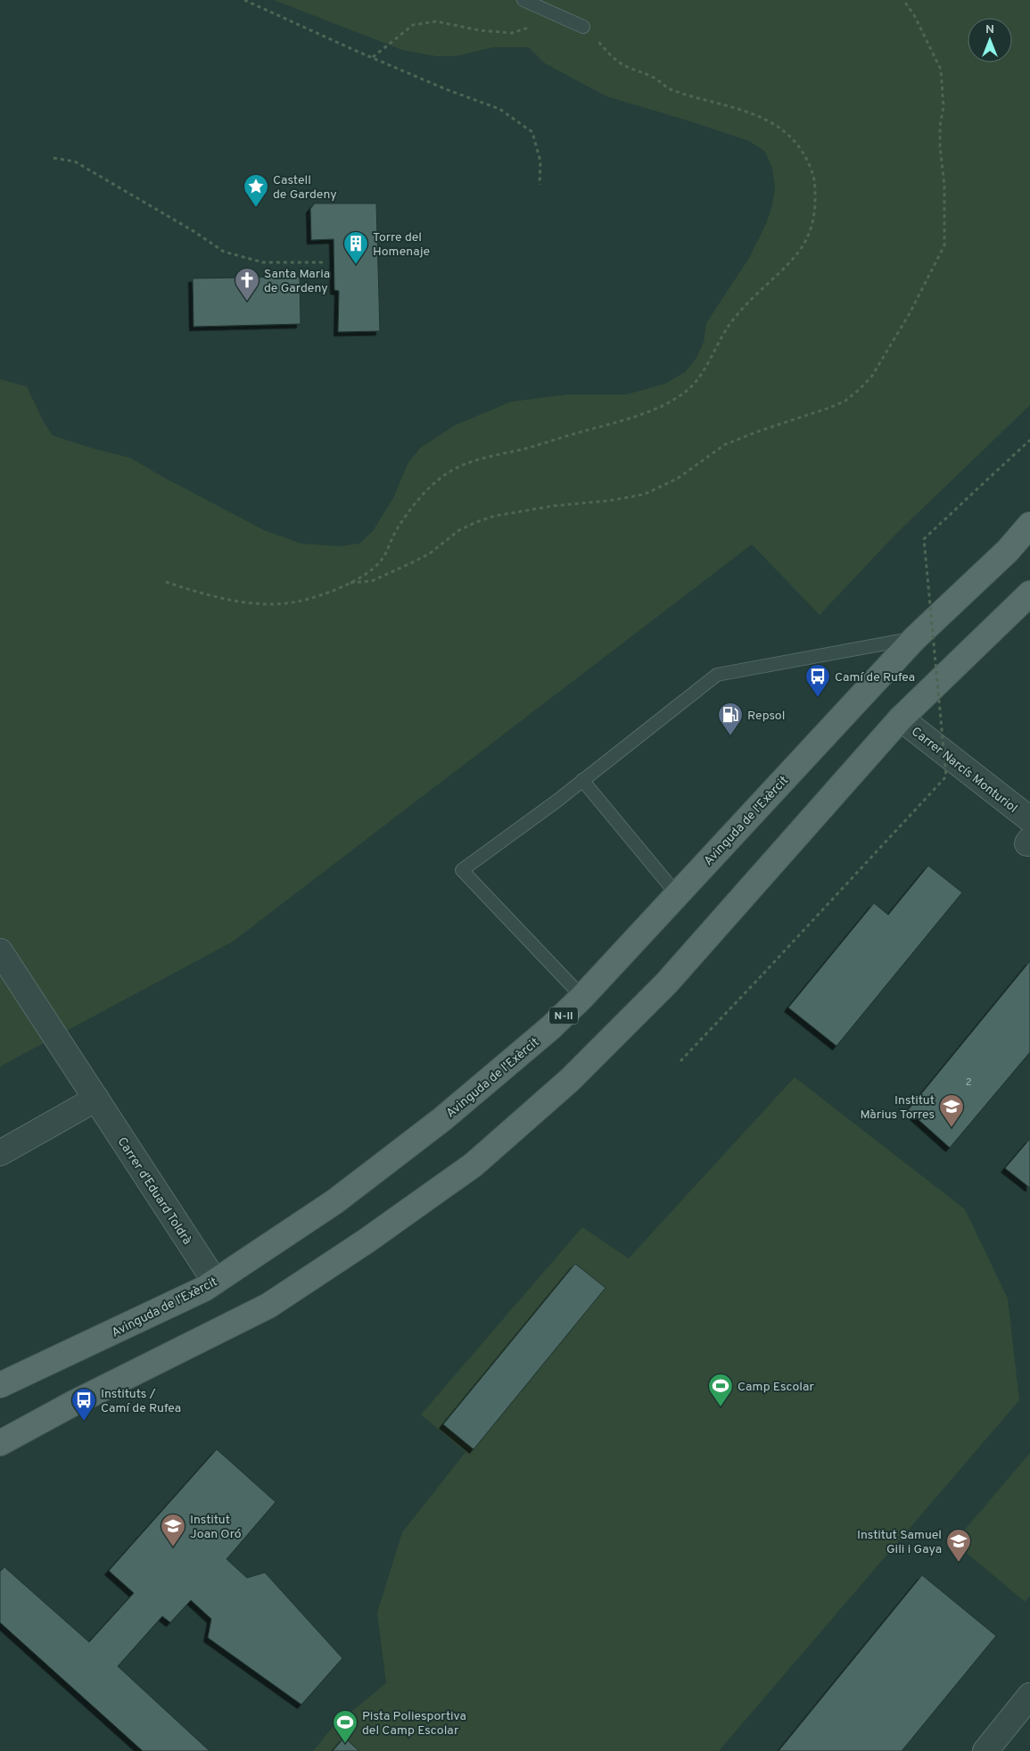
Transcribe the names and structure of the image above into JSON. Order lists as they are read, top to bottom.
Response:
{
  "streets": {
    "main road": ["Avinguda de l'Exèrcit", "N-II"],
    "street": ["Carrer Narcís Monturiol", "Carrer d'Eduard Toldrà"]
  },
  "crossings": [
    ["Avinguda de l'Exèrcit", "Carrer d'Eduard Toldrà"]
  ],
  "places": {
    "place": ["Castell de Gardeny"],
    "building": ["Torre del Homenaje"],
    "church": ["Santa Maria de Gardeny"],
    "bus stop": ["Camí de Rufea", "Instituts / Camí de Rufea"],
    "fuel station": ["Repsol"],
    "school or university": ["Institut Màrius Torres", "Institut Joan Oró", "Institut Samuel Gili i Gaya"],
    "sports": ["Camp Escolar", "Pista Poliesportiva del Camp Escolar"]
  },
  "house_numbers": ["2"],
  "north": "top"
}
